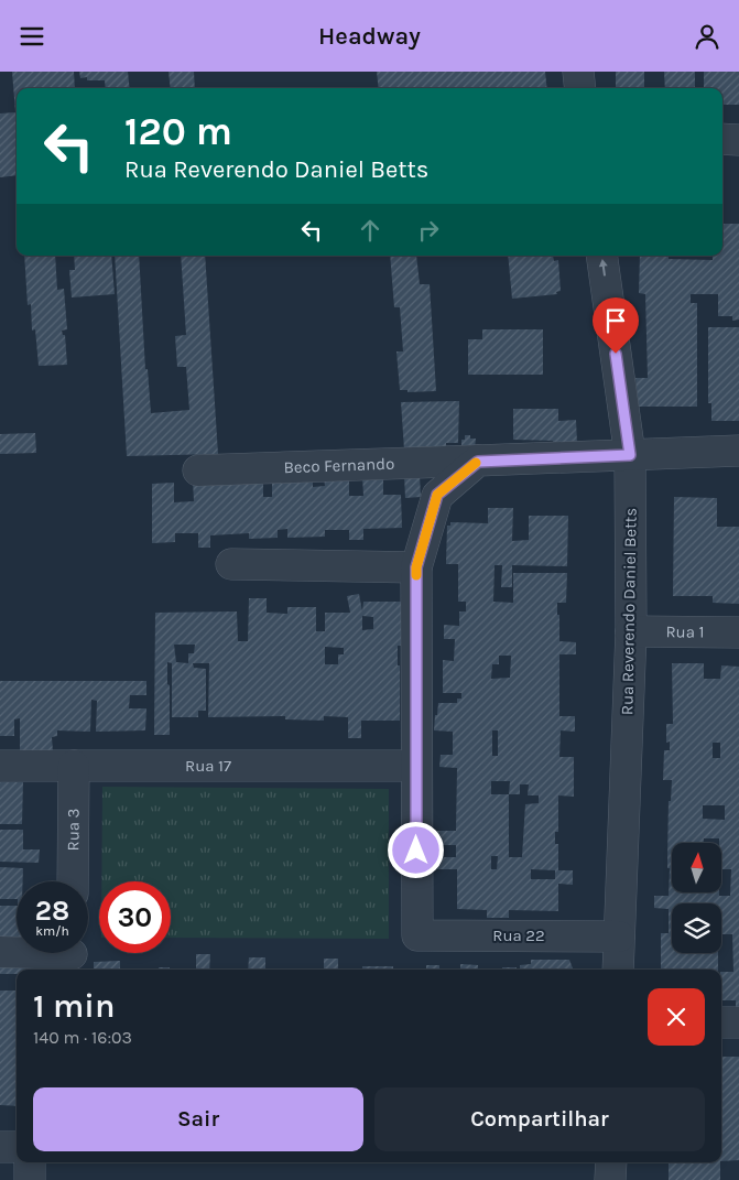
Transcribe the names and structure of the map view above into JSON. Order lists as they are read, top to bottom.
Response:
{
  "streets": {
    "street": [
      "Beco Fernando",
      "Rua Reverendo Daniel Betts",
      "Rua 1",
      "Rua 17",
      "Rua 3",
      "Rua 22"
    ]
  },
  "crossings": [
    ["Beco Fernando", "Rua Reverendo Daniel Betts"],
    ["Rua Reverendo Daniel Betts", "Rua 1"],
    ["Rua Reverendo Daniel Betts", "Rua 22"],
    ["Rua 17", "Rua 3"],
    ["Rua 17", "Rua 22"]
  ],
  "north": "top",
  "page": {
    "header": "Headway",
    "turn": ["120 m", "Rua Reverendo Daniel Betts"],
    "speed": "28 km/h",
    "limit": "30",
    "heading": ["1 min", "140 m · 16:03"],
    "buttons": ["Sair", "Compartilhar"]
  }
}
